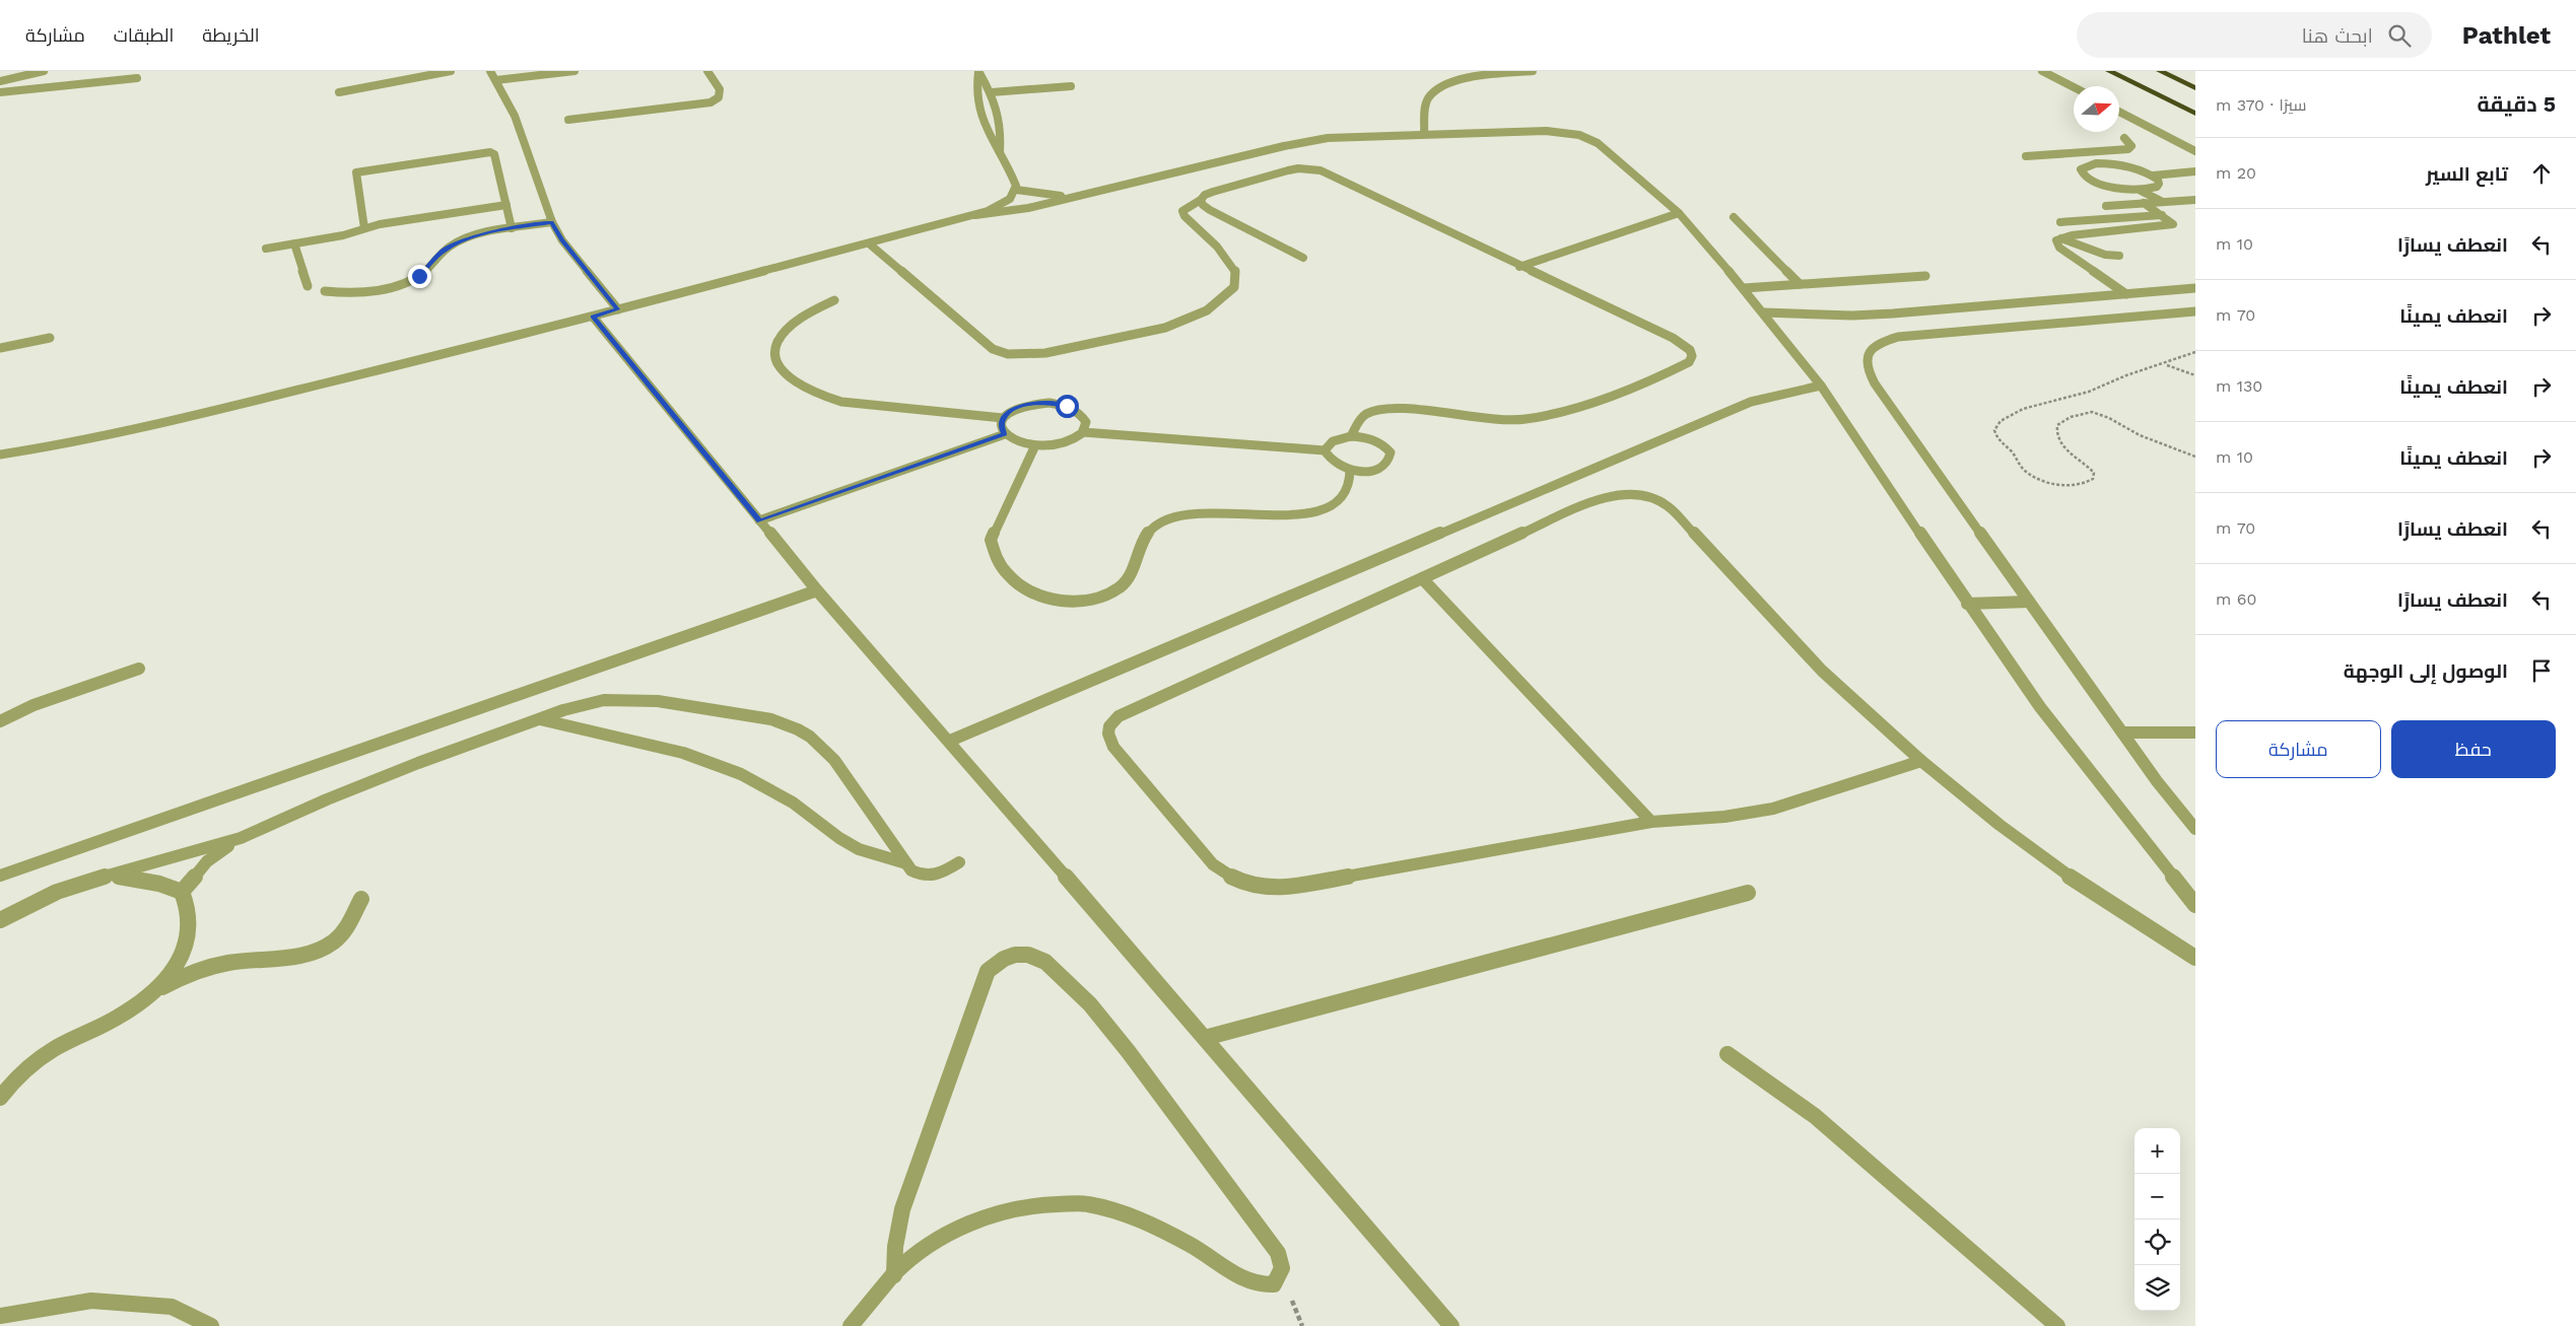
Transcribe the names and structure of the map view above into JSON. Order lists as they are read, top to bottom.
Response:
{
  "north": "right",
  "page": {
    "header": "Pathlet",
    "search": "ابحث هنا",
    "nav": ["الخريطة", "الطبقات", "مشاركة"],
    "heading": ["5 دقيقة", "سيرًا · 370 m"],
    "list": [
      ["تابع السير", "20 m"],
      ["انعطف يسارًا", "10 m"],
      ["انعطف يمينًا", "70 m"],
      ["انعطف يمينًا", "130 m"],
      ["انعطف يمينًا", "10 m"],
      ["انعطف يسارًا", "70 m"],
      ["انعطف يسارًا", "60 m"],
      "الوصول إلى الوجهة"
    ],
    "buttons": ["حفظ", "مشاركة"],
    "map_buttons": ["+", "−"]
  }
}
